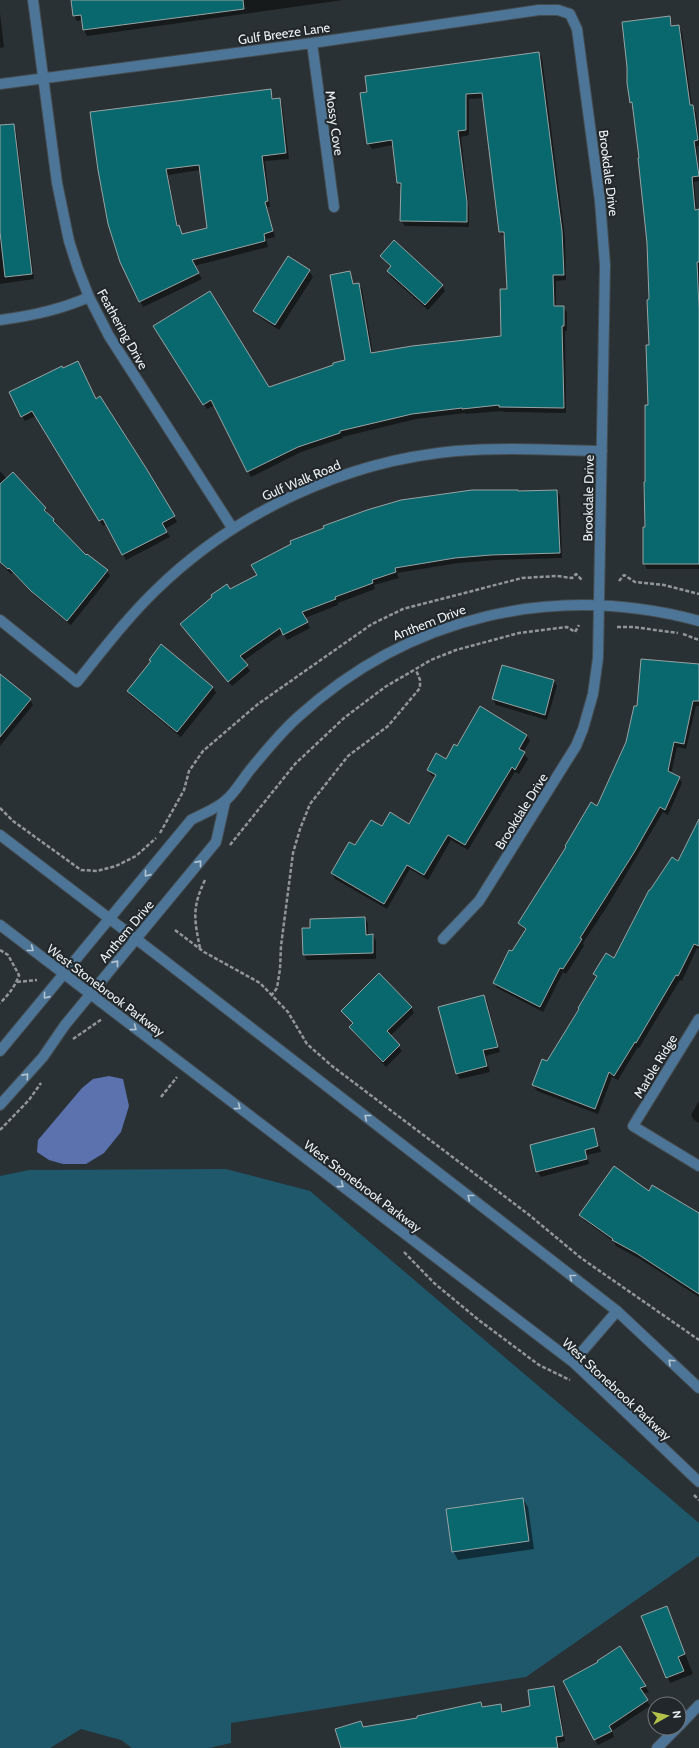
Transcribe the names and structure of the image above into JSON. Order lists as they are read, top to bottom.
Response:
{
  "streets": {
    "street": [
      "Gulf Breeze Lane",
      "Mossy Cove",
      "Brookdale Drive",
      "Feathering Drive",
      "Gulf Walk Road",
      "Anthem Drive",
      "West Stonebrook Parkway",
      "Marble Ridge"
    ]
  },
  "crossings": [
    ["Gulf Breeze Lane", "Mossy Cove"],
    ["Gulf Breeze Lane", "Brookdale Drive"],
    ["Gulf Breeze Lane", "Feathering Drive"],
    ["Brookdale Drive", "Gulf Walk Road"],
    ["Brookdale Drive", "Anthem Drive"],
    ["Feathering Drive", "Gulf Walk Road"],
    ["Anthem Drive", "West Stonebrook Parkway"]
  ],
  "north": "right"
}
